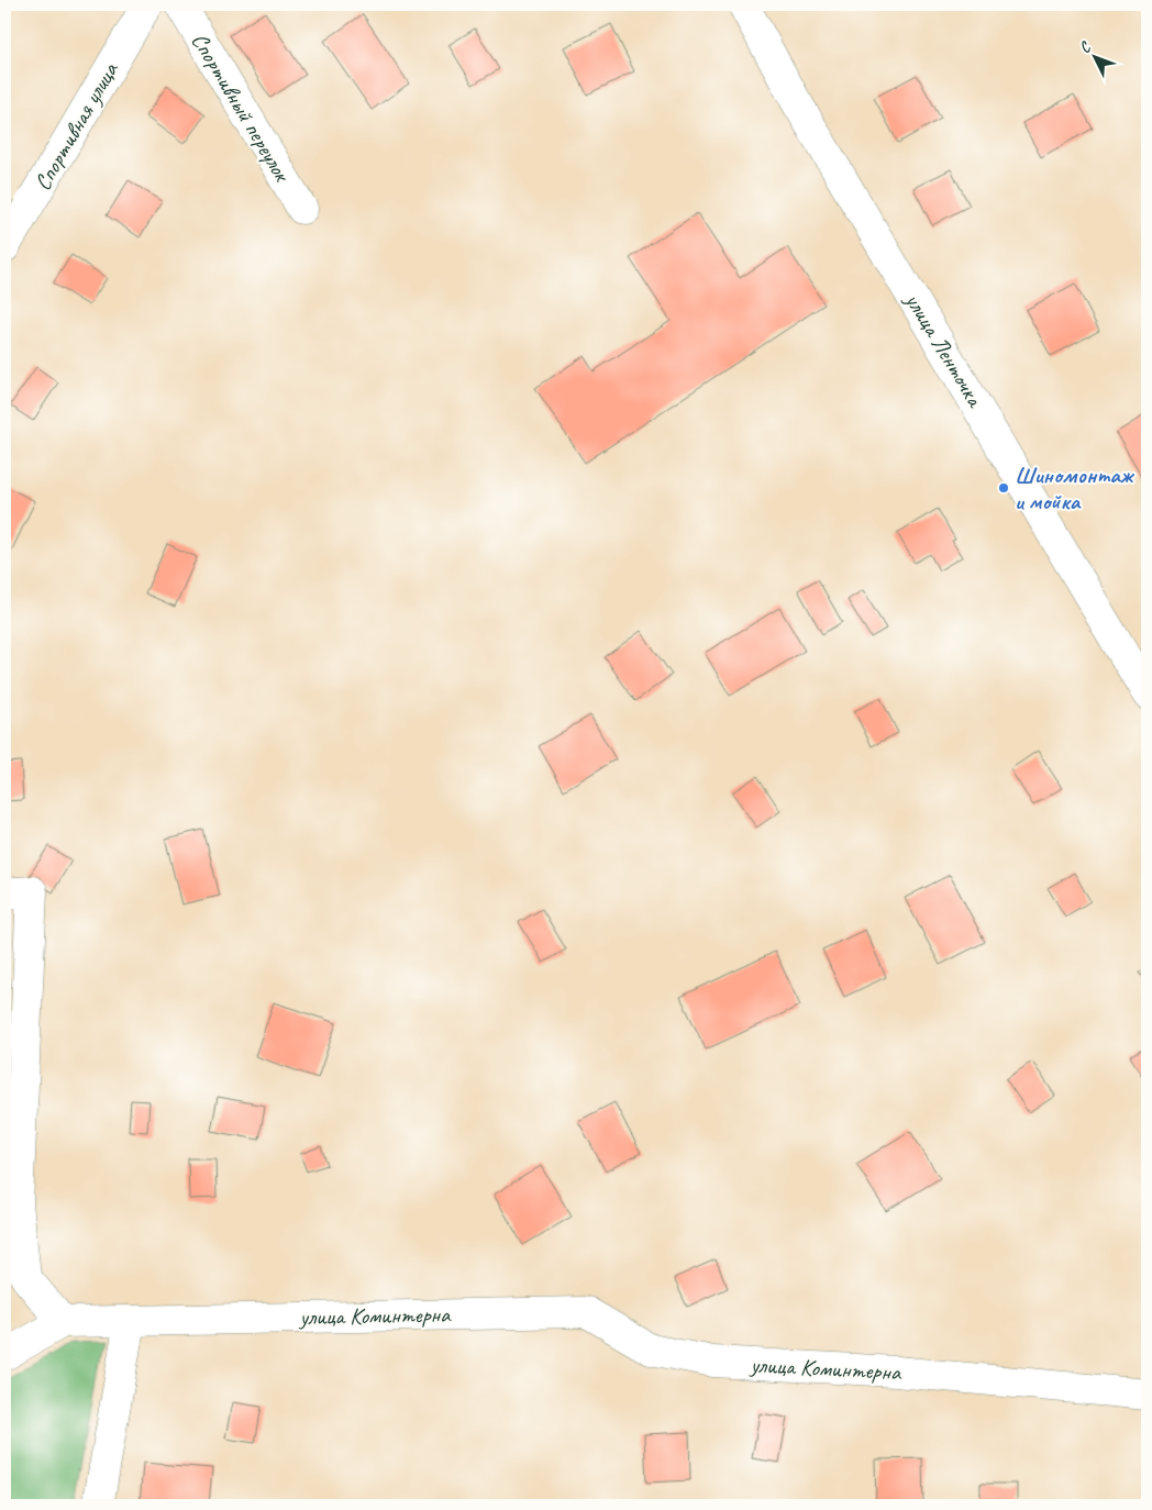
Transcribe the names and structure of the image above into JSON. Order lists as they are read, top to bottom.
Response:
{
  "streets": {
    "street": [
      "Спортивный переулок",
      "Спортивная улица",
      "улица Ленточка",
      "улица Коминтерна"
    ]
  },
  "places": ["Шиномонтаж и мойка"],
  "north": "top left"
}
